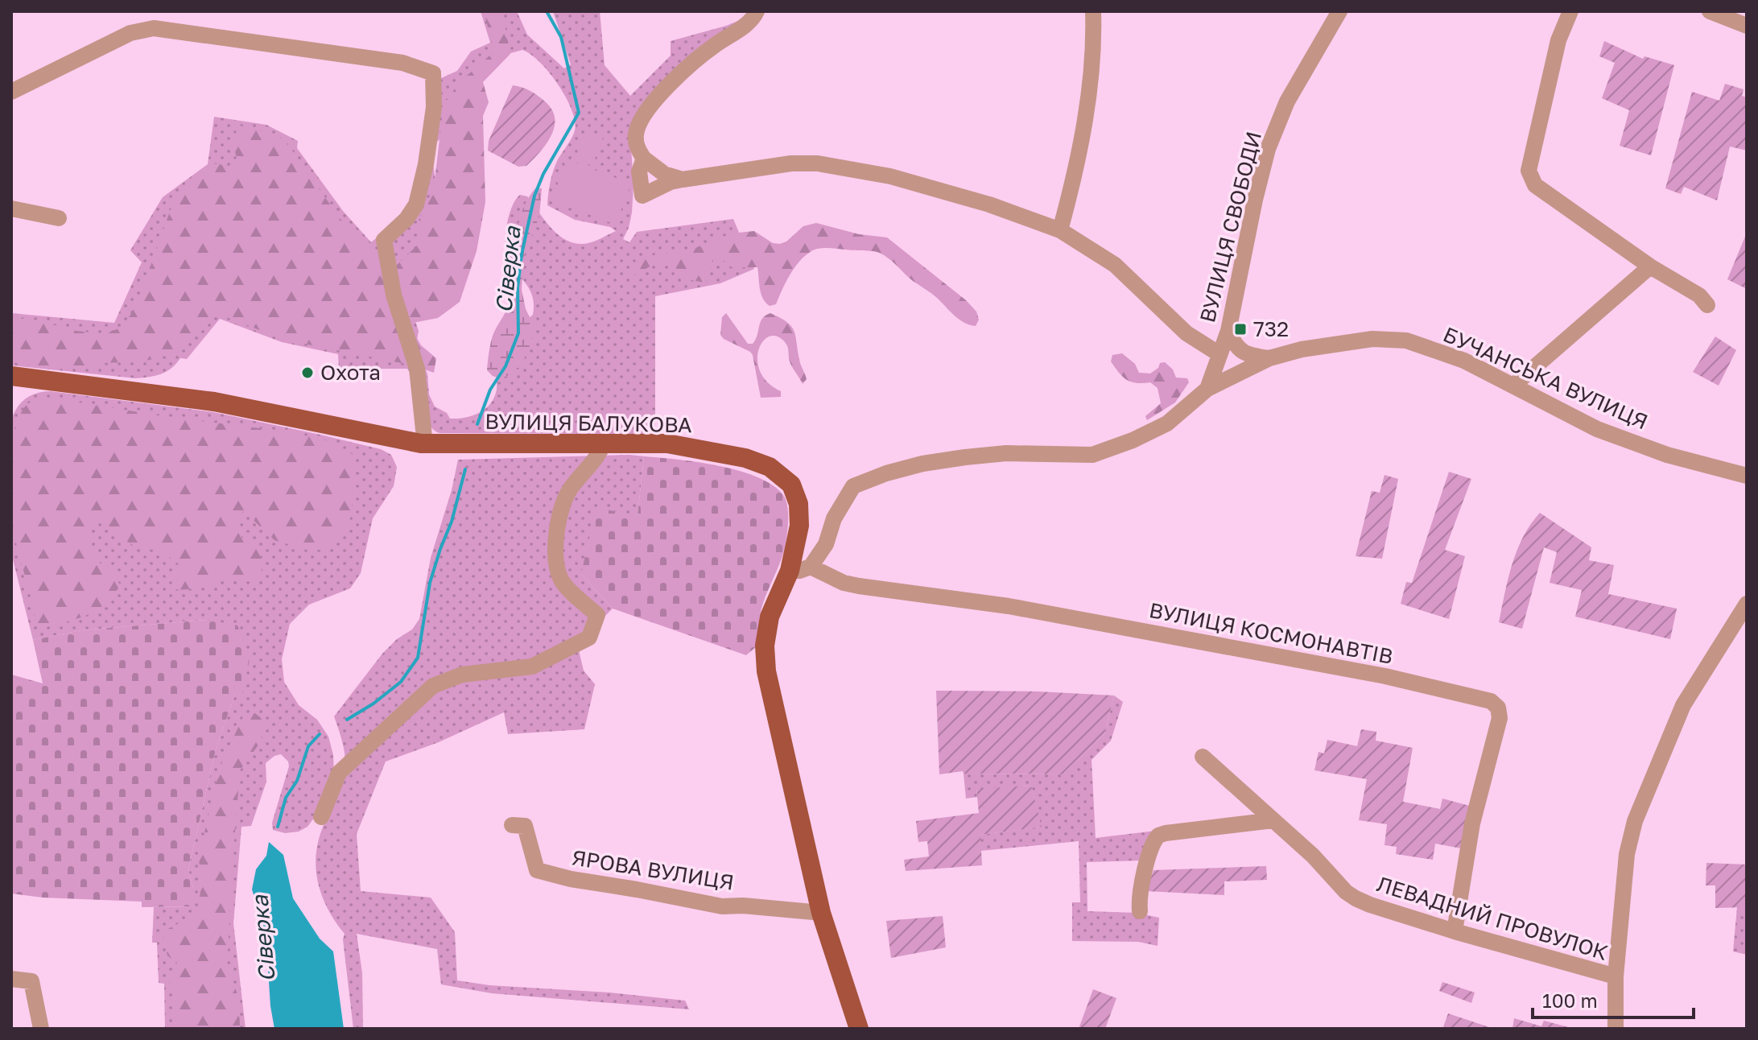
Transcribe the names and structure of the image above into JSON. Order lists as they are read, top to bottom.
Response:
{
  "streets": {
    "main road": ["ВУЛИЦЯ БАЛУКОВА"],
    "street": [
      "ВУЛИЦЯ СВОБОДИ",
      "БУЧАНСЬКА ВУЛИЦЯ",
      "ВУЛИЦЯ КОСМОНАВТІВ",
      "ЯРОВА ВУЛИЦЯ",
      "ЛЕВАДНИЙ ПРОВУЛОК"
    ]
  },
  "crossings": [
    ["ВУЛИЦЯ СВОБОДИ", "БУЧАНСЬКА ВУЛИЦЯ"],
    ["БУЧАНСЬКА ВУЛИЦЯ", "ВУЛИЦЯ КОСМОНАВТІВ"],
    ["ВУЛИЦЯ БАЛУКОВА", "ЯРОВА ВУЛИЦЯ"],
    ["ВУЛИЦЯ КОСМОНАВТІВ", "ЛЕВАДНИЙ ПРОВУЛОК"]
  ],
  "water": ["Сіверка"],
  "places": {
    "transit": ["732"],
    "other": ["Охота"]
  },
  "scale_bar": "100 m"
}
